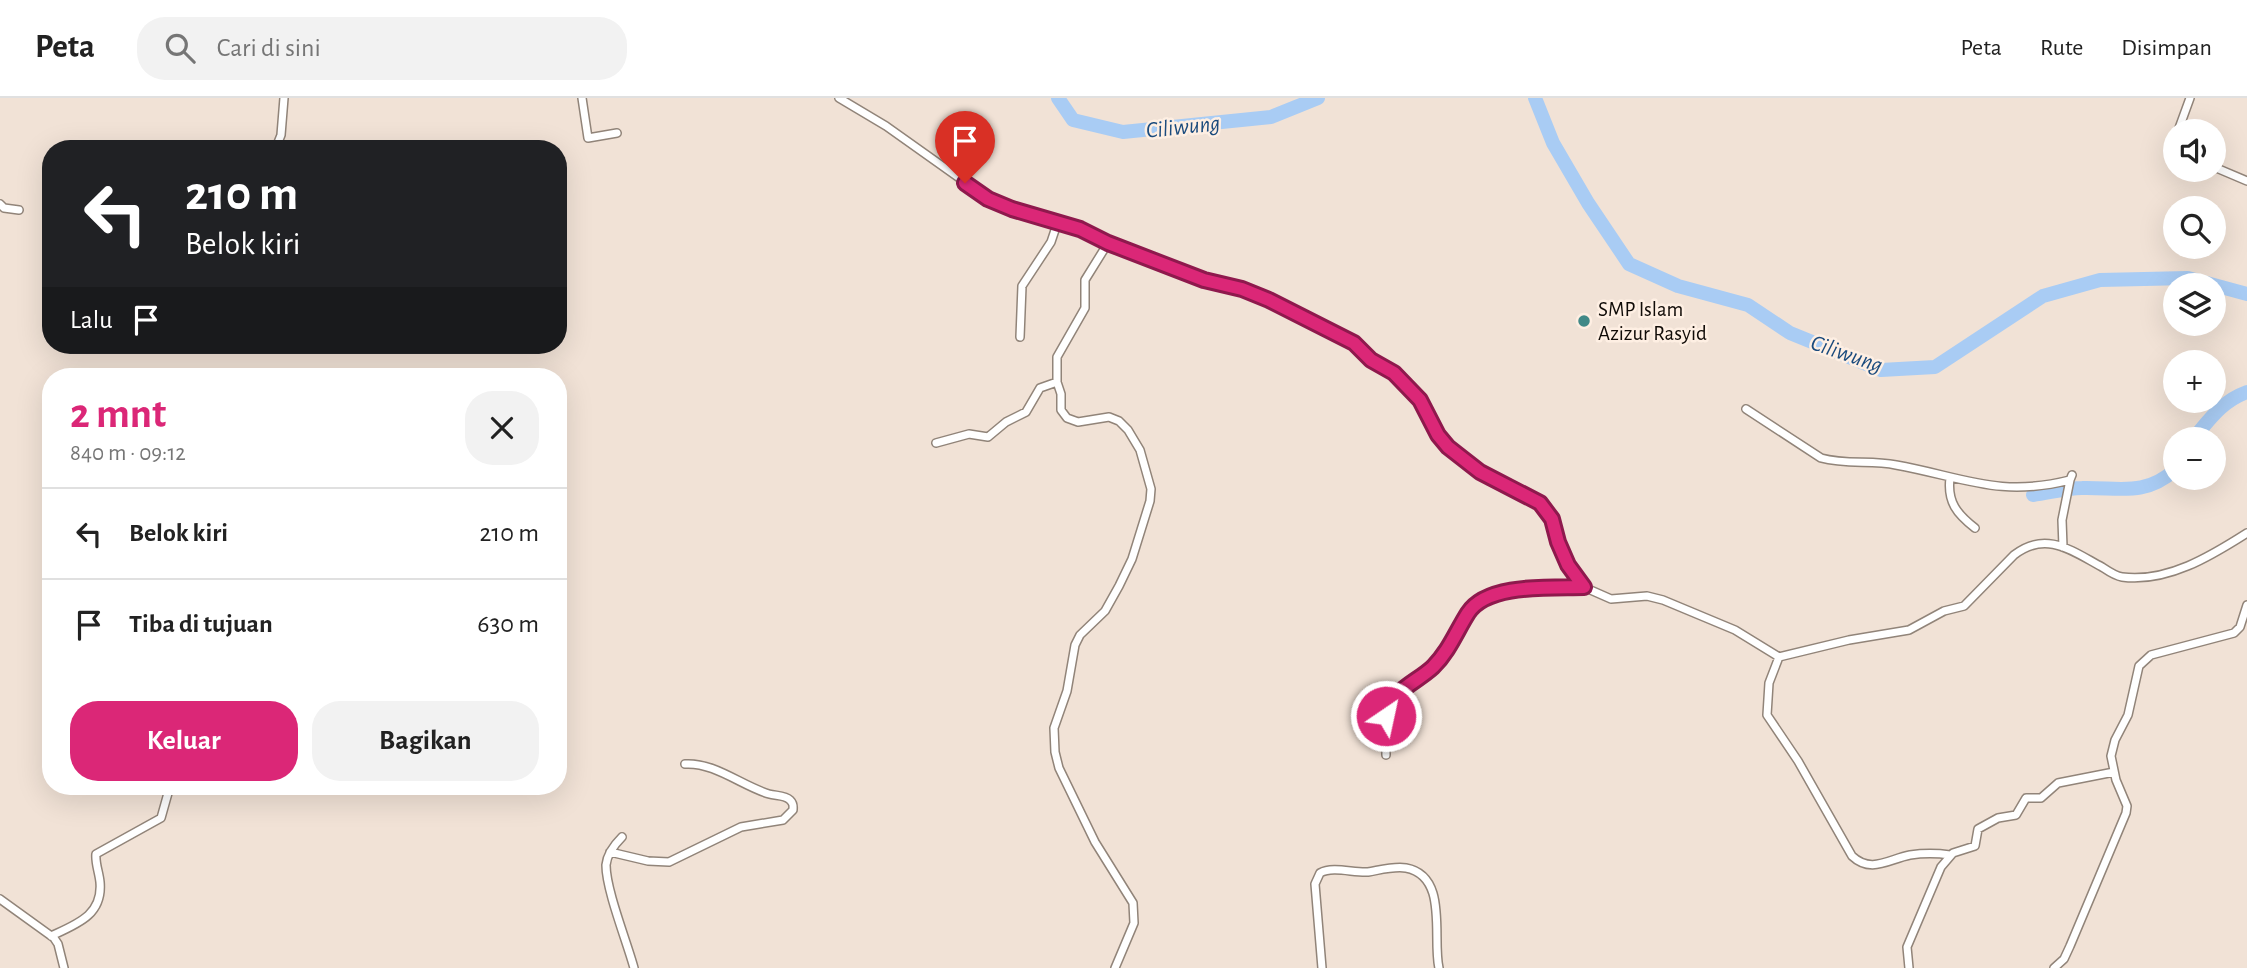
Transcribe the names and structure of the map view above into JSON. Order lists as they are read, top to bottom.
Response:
{
  "water": ["Ciliwung"],
  "places": ["SMP Islam Azizur Rasyid"],
  "page": {
    "header": "Peta",
    "search": "Cari di sini",
    "nav": ["Peta", "Rute", "Disimpan"],
    "map_buttons": ["+", "−"],
    "turn": ["210 m", "Belok kiri"],
    "then": "Lalu",
    "heading": ["2 mnt", "840 m · 09:12"],
    "list": [
      {
        "name": "Belok kiri",
        "value": "210 m"
      },
      {
        "name": "Tiba di tujuan",
        "value": "630 m"
      }
    ],
    "buttons": ["Keluar", "Bagikan"]
  }
}
